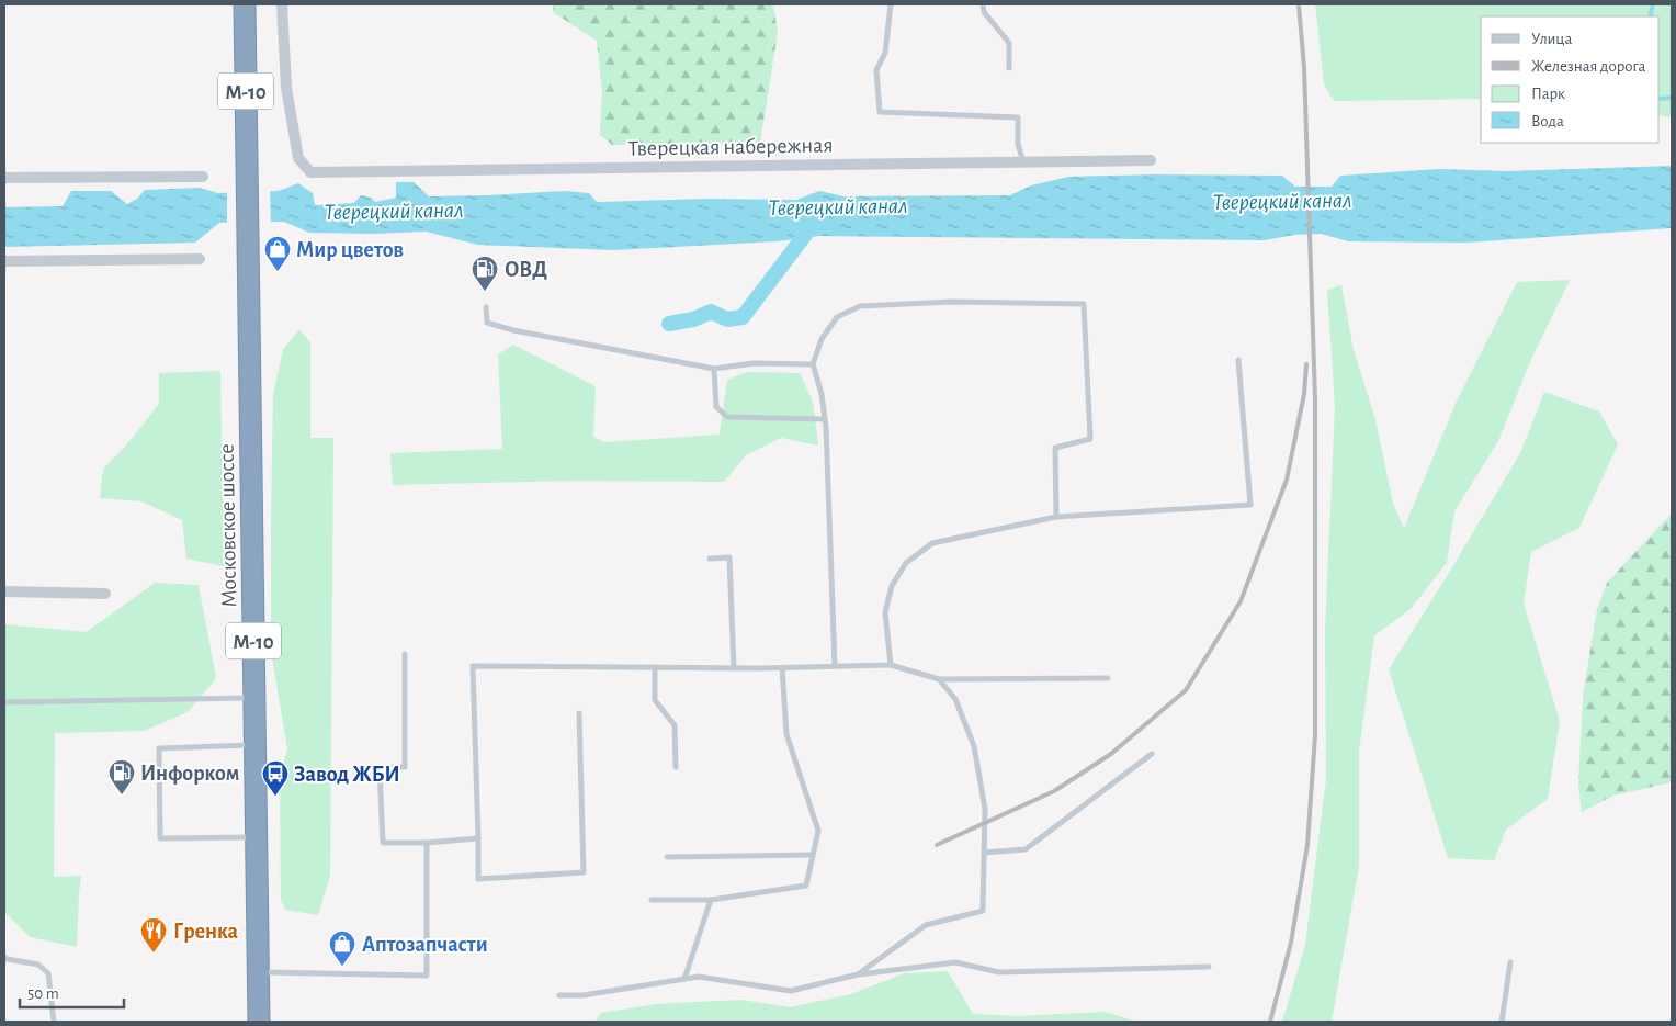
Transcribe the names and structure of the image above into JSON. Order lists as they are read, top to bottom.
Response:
{
  "streets": {
    "highway": ["М-10", "Московское шоссе"],
    "street": ["Тверецкая набережная"]
  },
  "water": ["Тверецкий канал"],
  "places": {
    "shop": ["Мир цветов", "Аптозапчасти"],
    "fuel station": ["ОВД", "Инфорком"],
    "bus stop": ["Завод ЖБИ"],
    "restaurant": ["Гренка"]
  },
  "legend": [
    "Улица",
    "Железная дорога",
    "Парк",
    "Вода"
  ],
  "scale_bar": "50 m"
}
